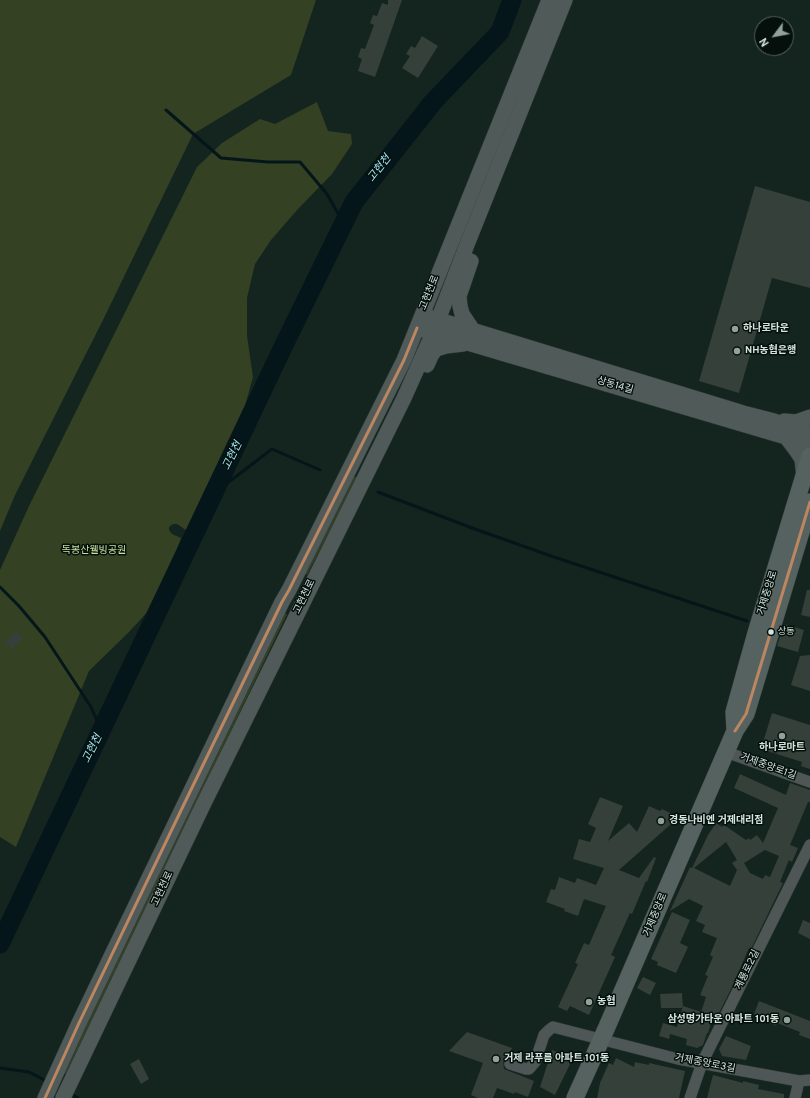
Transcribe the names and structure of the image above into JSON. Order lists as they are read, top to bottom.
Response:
{
  "streets": {
    "main road": ["거제중앙로"],
    "street": [
      "고현천로",
      "상동14길",
      "거제중앙로1길",
      "계룡로2길",
      "거제중앙로3길"
    ]
  },
  "crossings": [
    ["고현천로", "상동14길"],
    ["거제중앙로", "거제중앙로1길"],
    ["거제중앙로", "거제중앙로3길"],
    ["계룡로2길", "거제중앙로3길"]
  ],
  "water": ["고현천"],
  "parks": ["독봉산웰빙공원"],
  "places": [
    "하나로타운",
    "NH농협은행",
    "상동",
    "하나로마트",
    "경동나비엔 거제대리점",
    "농협",
    "삼성명가타운 아파트 101동",
    "거제 라푸름 아파트 101동"
  ],
  "north": "bottom left"
}
